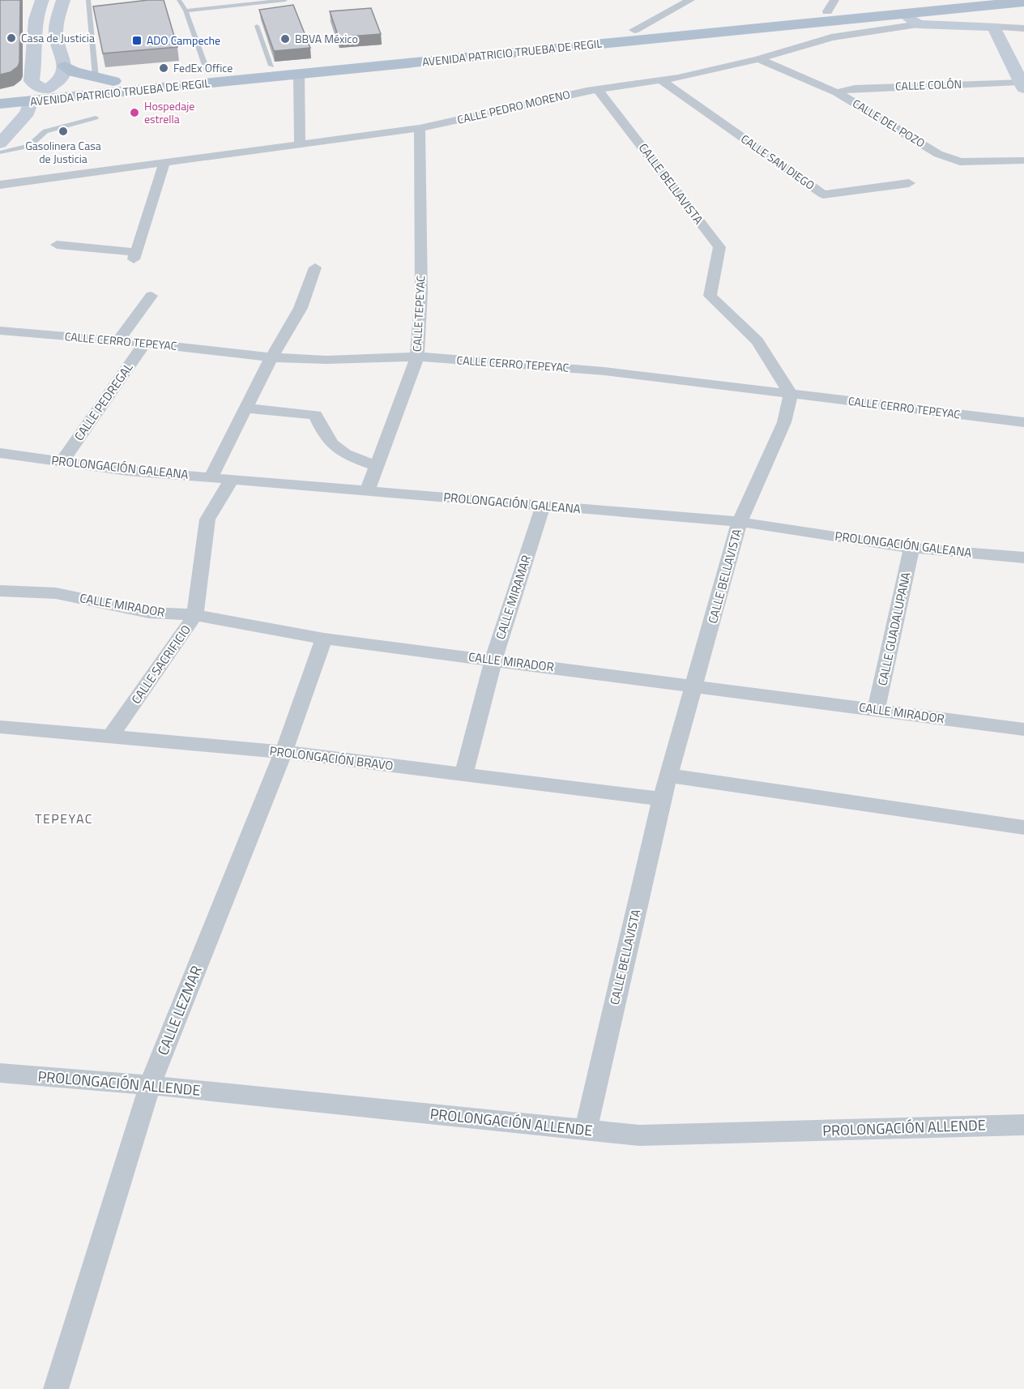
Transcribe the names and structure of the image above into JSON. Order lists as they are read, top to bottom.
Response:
{
  "streets": {
    "main road": ["AVENIDA PATRICIO TRUEBA DE REGIL"],
    "street": [
      "CALLE COLÓN",
      "CALLE PEDRO MORENO",
      "CALLE DEL POZO",
      "CALLE SAN DIEGO",
      "CALLE BELLAVISTA",
      "CALLE TEPEYAC",
      "CALLE CERRO TEPEYAC",
      "CALLE PEDREGAL",
      "PROLONGACIÓN GALEANA",
      "CALLE MIRAMAR",
      "CALLE MIRADOR",
      "CALLE GUADALUPANA",
      "CALLE SACRIFICIO",
      "PROLONGACIÓN BRAVO",
      "CALLE LEZMAR",
      "PROLONGACIÓN ALLENDE"
    ]
  },
  "crossings": [
    ["CALLE COLÓN", "CALLE DEL POZO"],
    ["CALLE PEDRO MORENO", "CALLE DEL POZO"],
    ["CALLE PEDRO MORENO", "CALLE SAN DIEGO"],
    ["CALLE PEDRO MORENO", "CALLE BELLAVISTA"],
    ["CALLE PEDRO MORENO", "CALLE TEPEYAC"],
    ["CALLE BELLAVISTA", "CALLE CERRO TEPEYAC"],
    ["CALLE BELLAVISTA", "PROLONGACIÓN GALEANA"],
    ["CALLE BELLAVISTA", "CALLE MIRADOR"],
    ["CALLE BELLAVISTA", "PROLONGACIÓN BRAVO"],
    ["CALLE BELLAVISTA", "PROLONGACIÓN ALLENDE"],
    ["CALLE TEPEYAC", "CALLE CERRO TEPEYAC"],
    ["CALLE TEPEYAC", "PROLONGACIÓN GALEANA"],
    ["CALLE CERRO TEPEYAC", "CALLE PEDREGAL"],
    ["CALLE PEDREGAL", "PROLONGACIÓN GALEANA"],
    ["PROLONGACIÓN GALEANA", "CALLE MIRAMAR"],
    ["PROLONGACIÓN GALEANA", "CALLE GUADALUPANA"],
    ["PROLONGACIÓN GALEANA", "CALLE SACRIFICIO"],
    ["CALLE MIRAMAR", "CALLE MIRADOR"],
    ["CALLE MIRAMAR", "PROLONGACIÓN BRAVO"],
    ["CALLE MIRADOR", "CALLE GUADALUPANA"],
    ["CALLE MIRADOR", "CALLE SACRIFICIO"],
    ["CALLE MIRADOR", "CALLE LEZMAR"],
    ["CALLE SACRIFICIO", "PROLONGACIÓN BRAVO"],
    ["PROLONGACIÓN BRAVO", "CALLE LEZMAR"],
    ["CALLE LEZMAR", "PROLONGACIÓN ALLENDE"]
  ],
  "districts": ["TEPEYAC"],
  "places": {
    "other": [
      "Casa de Justicia",
      "BBVA México",
      "FedEx Office",
      "Hospedaje estrella",
      "Gasolinera Casa de Justicia"
    ],
    "transit": ["ADO Campeche"]
  }
}
